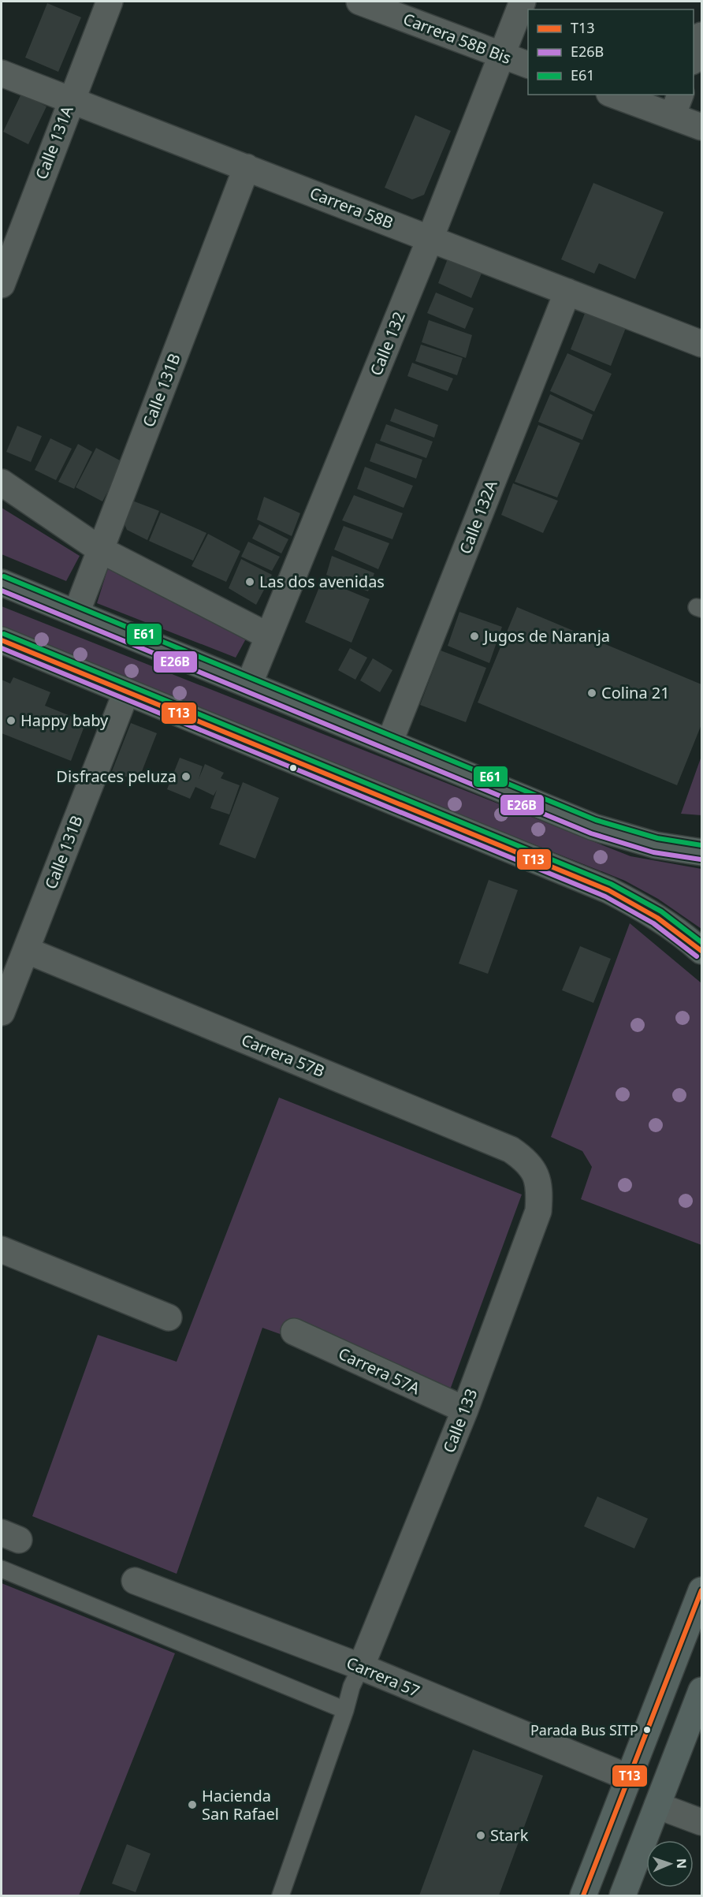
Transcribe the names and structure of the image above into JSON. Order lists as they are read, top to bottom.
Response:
{
  "streets": {
    "street": [
      "Carrera 58B Bis",
      "Calle 131A",
      "Carrera 58B",
      "Calle 132",
      "Calle 131B",
      "Calle 132A",
      "Carrera 57B",
      "Carrera 57A",
      "Calle 133",
      "Carrera 57"
    ]
  },
  "crossings": [
    ["Carrera 58B Bis", "Calle 132"],
    ["Calle 131A", "Carrera 58B"],
    ["Carrera 58B", "Calle 132"],
    ["Carrera 58B", "Calle 131B"],
    ["Carrera 58B", "Calle 132A"],
    ["Calle 131B", "Carrera 57B"],
    ["Carrera 57B", "Calle 133"],
    ["Carrera 57A", "Calle 133"],
    ["Calle 133", "Carrera 57"]
  ],
  "places": [
    "Las dos avenidas",
    "Jugos de Naranja",
    "Colina 21",
    "Happy baby",
    "Disfraces peluza",
    "Parada Bus SITP",
    "Hacienda San Rafael",
    "Stark"
  ],
  "lines": ["transit line E61", "transit line E26B", "transit line T13"],
  "legend": ["T13", "E26B", "E61"],
  "north": "right"
}
